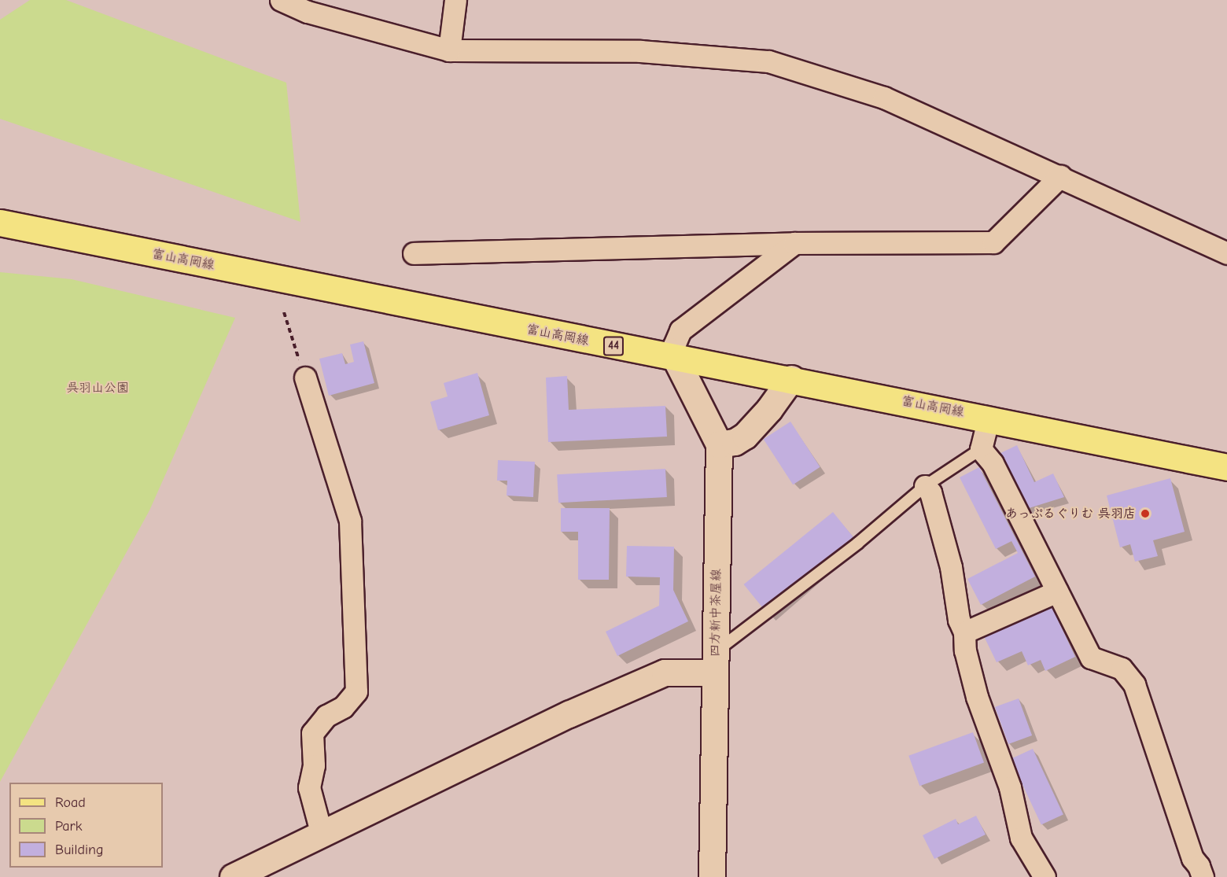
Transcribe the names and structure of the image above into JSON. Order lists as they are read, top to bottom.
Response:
{
  "streets": {
    "main road": ["富山高岡線", "44", "四方新中茶屋線"]
  },
  "crossings": [
    ["富山高岡線", "四方新中茶屋線"]
  ],
  "parks": ["呉羽山公園"],
  "places": ["あっぷるぐりむ 呉羽店"],
  "legend": ["Road", "Park", "Building"]
}
